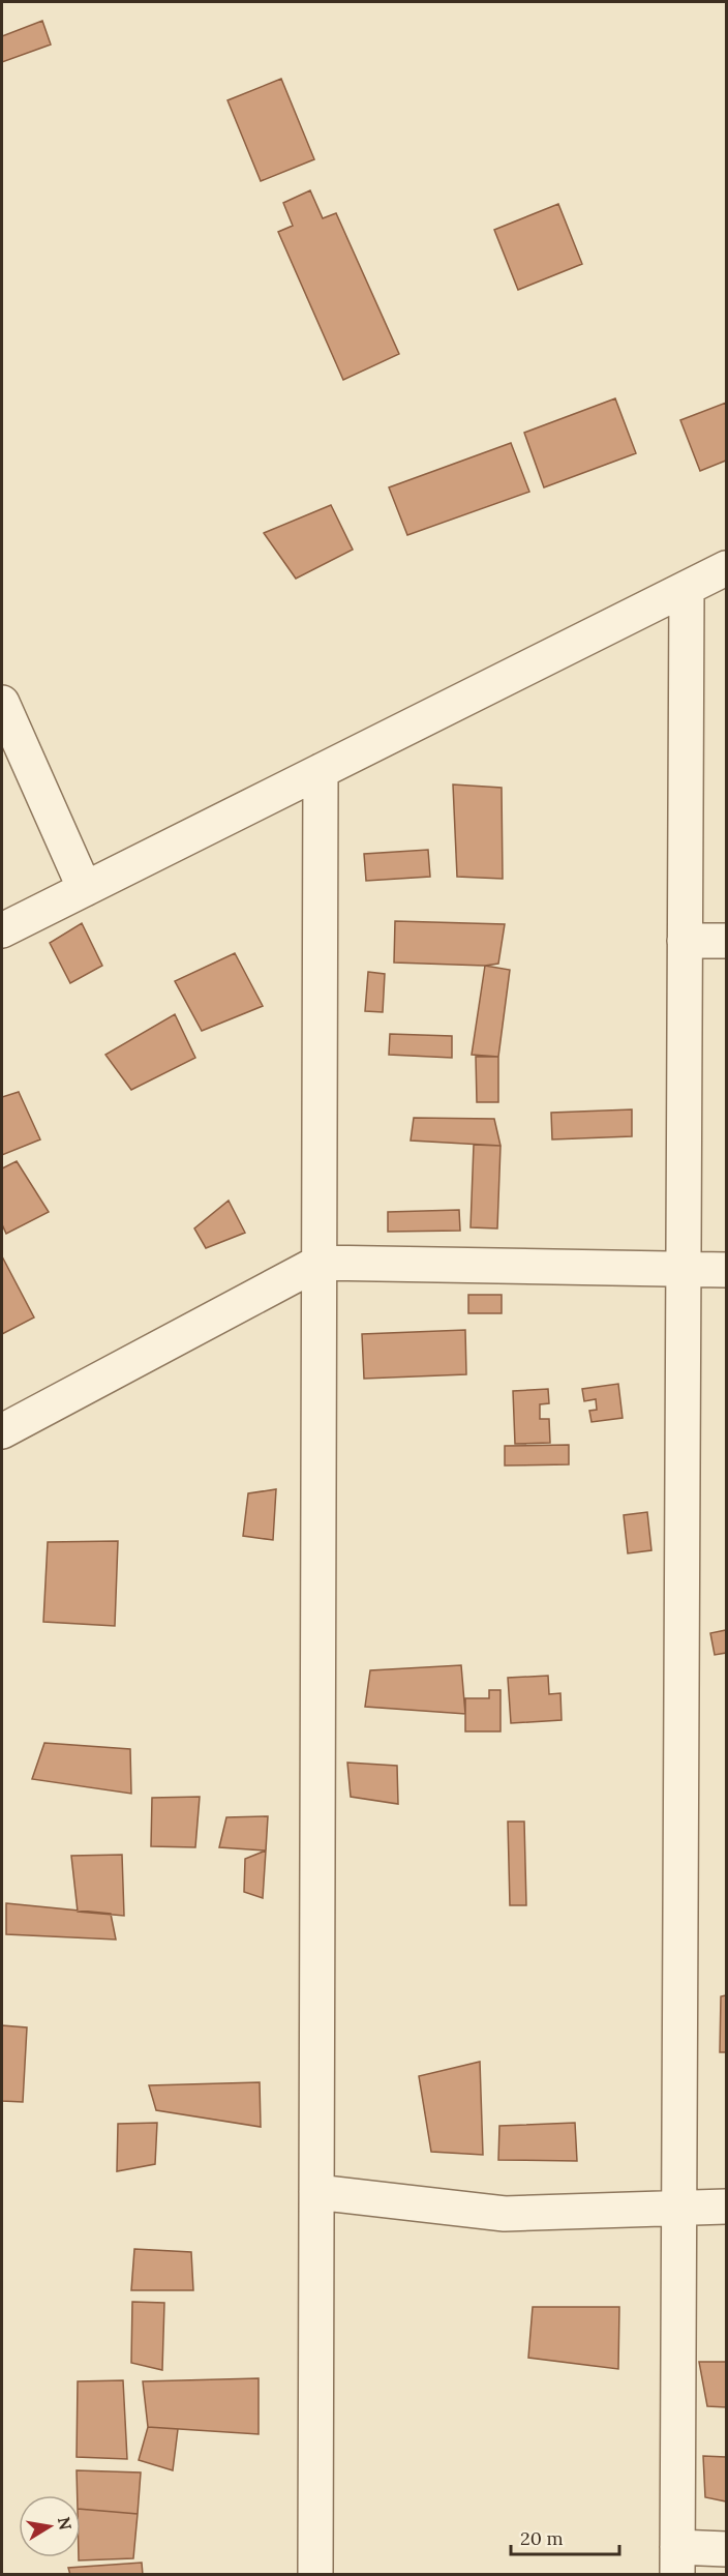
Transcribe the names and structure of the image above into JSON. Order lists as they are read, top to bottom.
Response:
{
  "scale_bar": "20 m",
  "north": "right"
}
